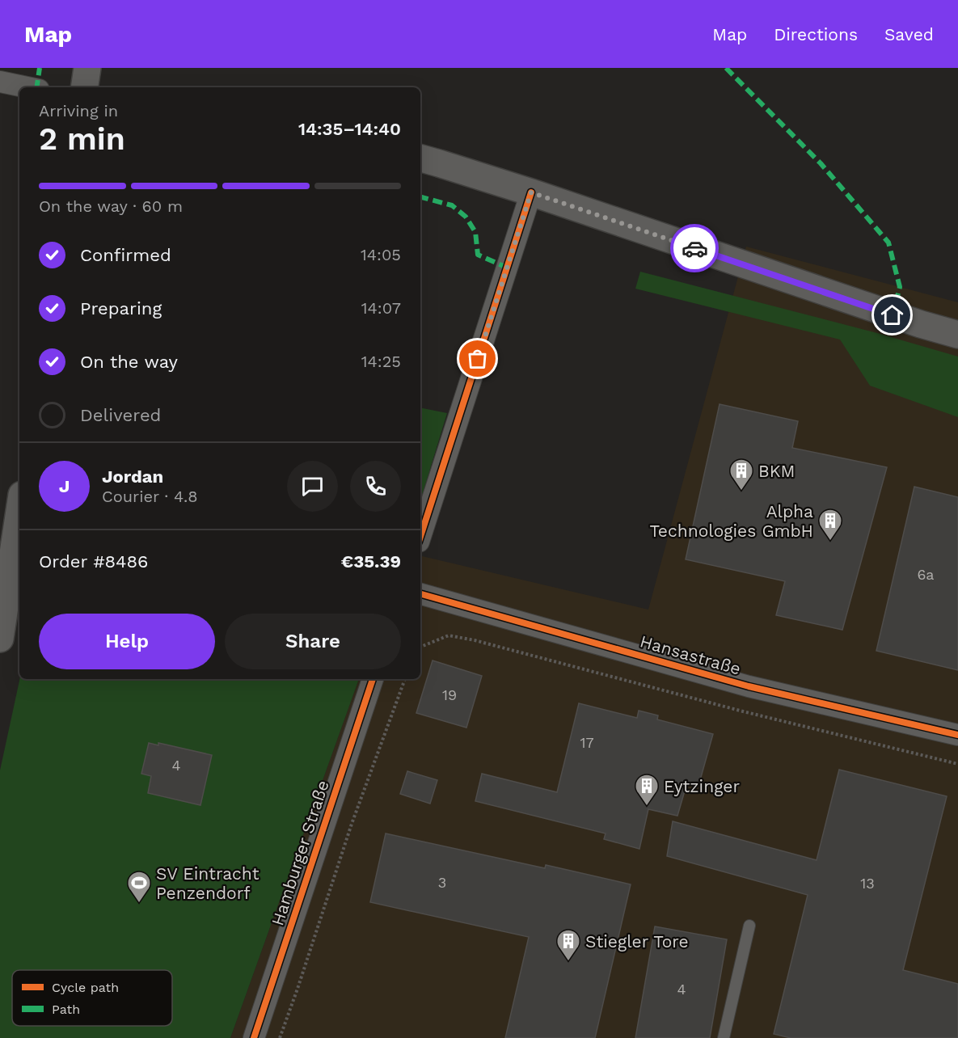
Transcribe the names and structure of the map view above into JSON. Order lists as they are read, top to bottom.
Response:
{
  "streets": {
    "street": ["Hansastraße", "Hamburger Straße"]
  },
  "places": {
    "building": [
      "BKM",
      "Alpha Technologies GmbH",
      "Eytzinger",
      "Stiegler Tore"
    ],
    "sports": ["SV Eintracht Penzendorf"]
  },
  "house_numbers": [
    "6a",
    "19",
    "17",
    "4",
    "3",
    "13",
    "4"
  ],
  "legend": ["Cycle path", "Path"],
  "page": {
    "header": "Map",
    "nav": ["Map", "Directions", "Saved"],
    "heading": ["2 min", "Arriving in", "14:35–14:40"],
    "panel": [
      "Jordan",
      "Courier · 4.8",
      "Order #8486",
      "€35.39"
    ],
    "bar": "On the way · 60 m",
    "list": [
      ["Confirmed", "14:05"],
      ["Preparing", "14:07"],
      ["On the way", "14:25"],
      "Delivered"
    ],
    "round": "J",
    "buttons": ["Help", "Share"]
  }
}
